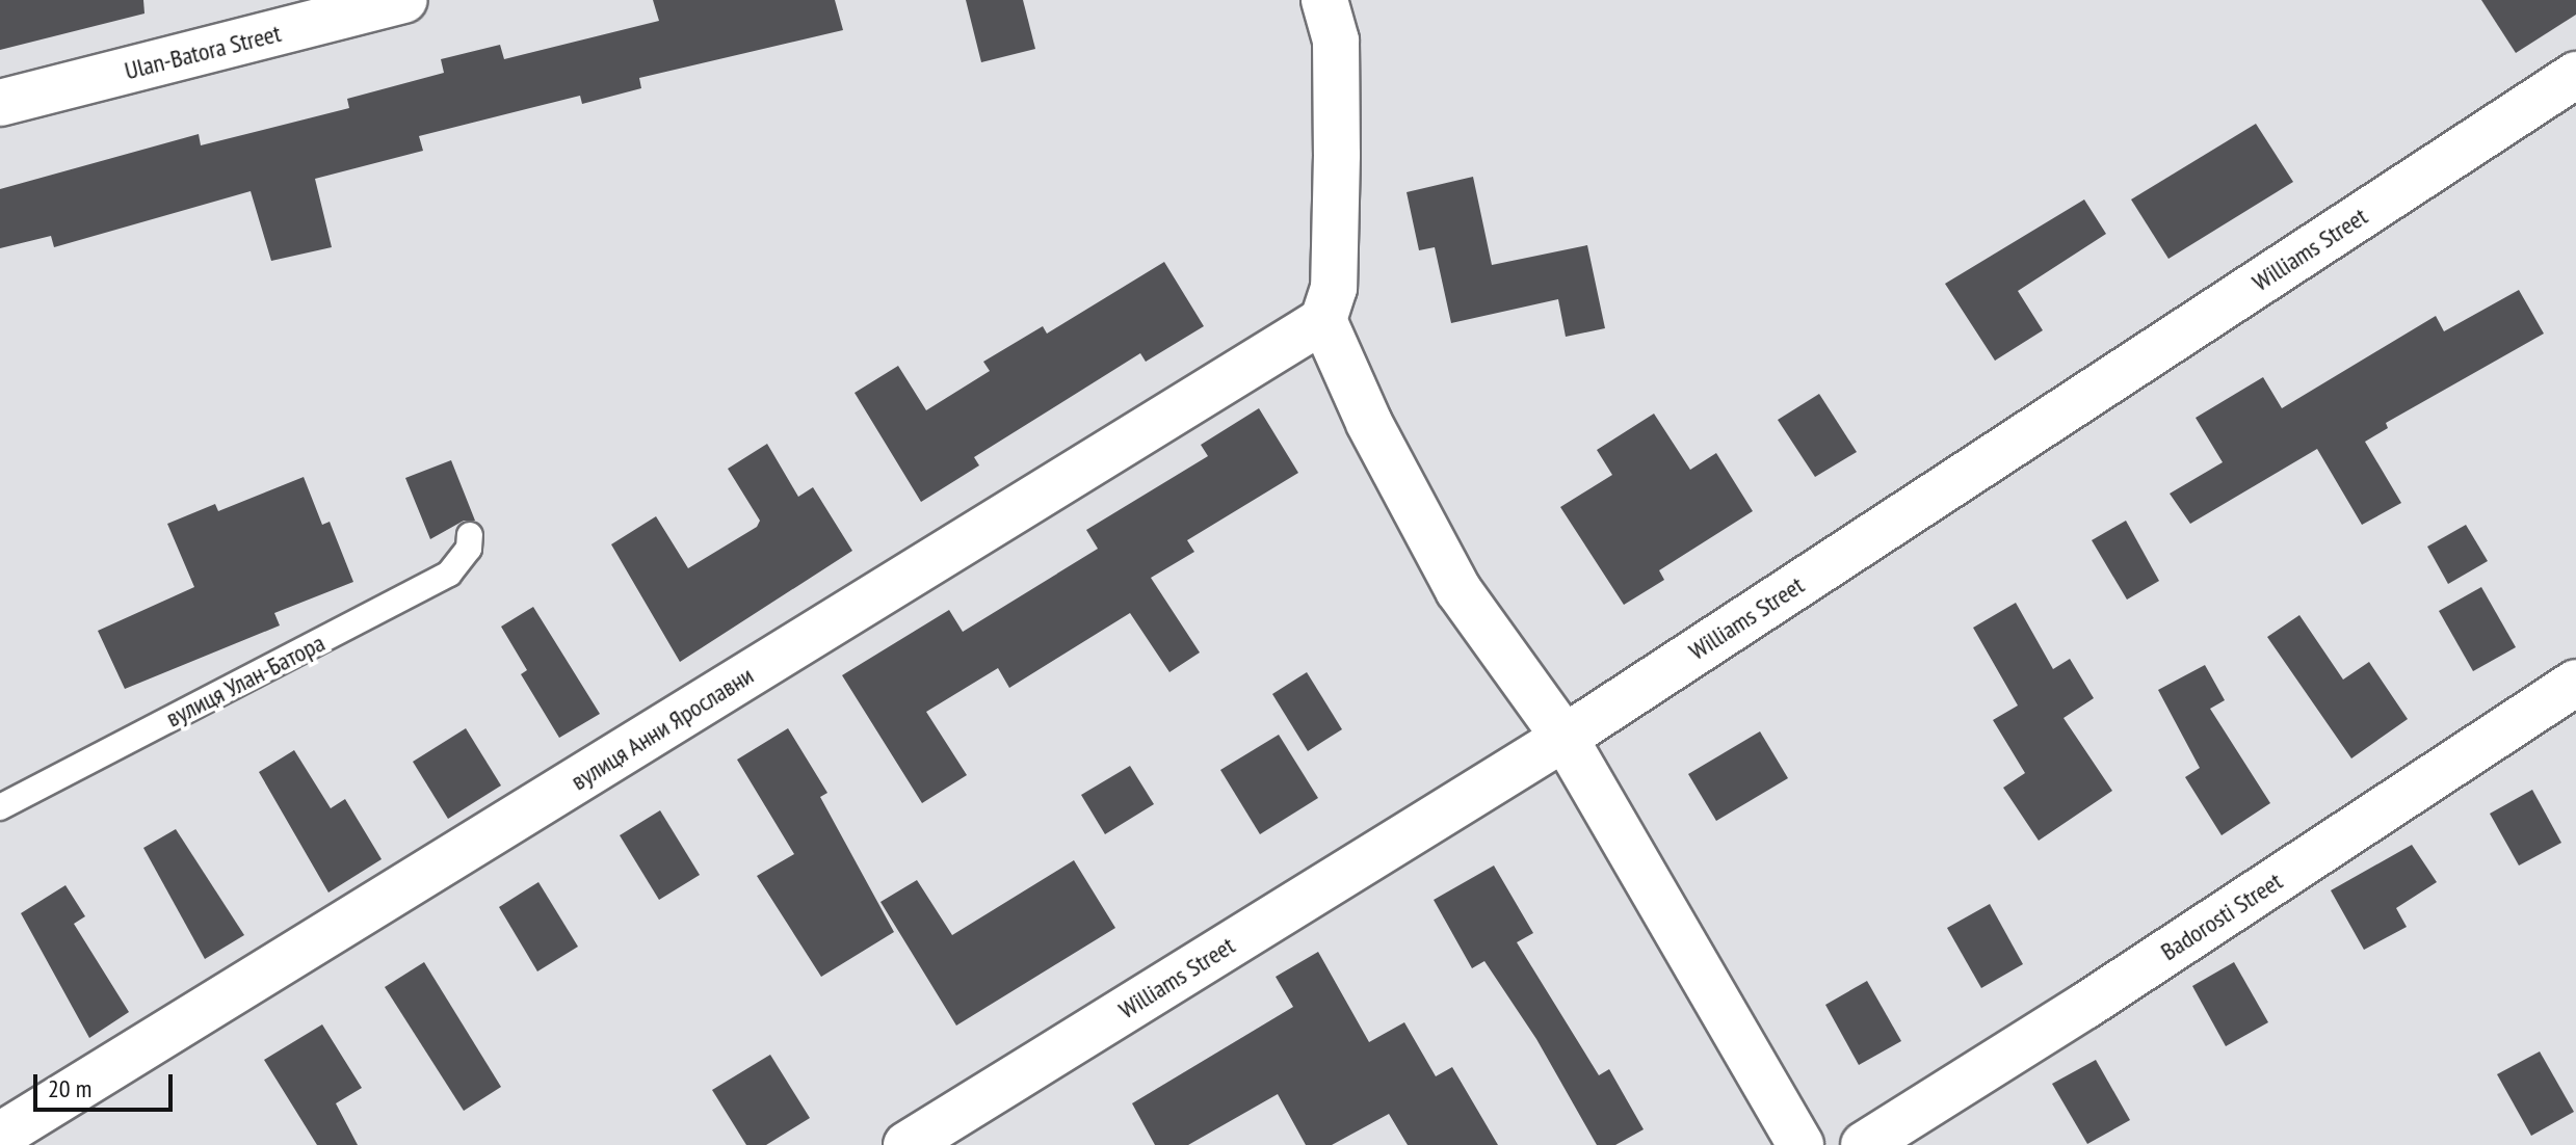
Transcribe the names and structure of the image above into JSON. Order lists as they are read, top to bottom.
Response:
{
  "streets": {
    "street": [
      "Ulan-Batora Street",
      "Williams Street",
      "вулиця Анни Ярославни",
      "Badorosti Street"
    ],
    "lane": ["вулиця Улан-Батора"]
  },
  "scale_bar": "20 m"
}
